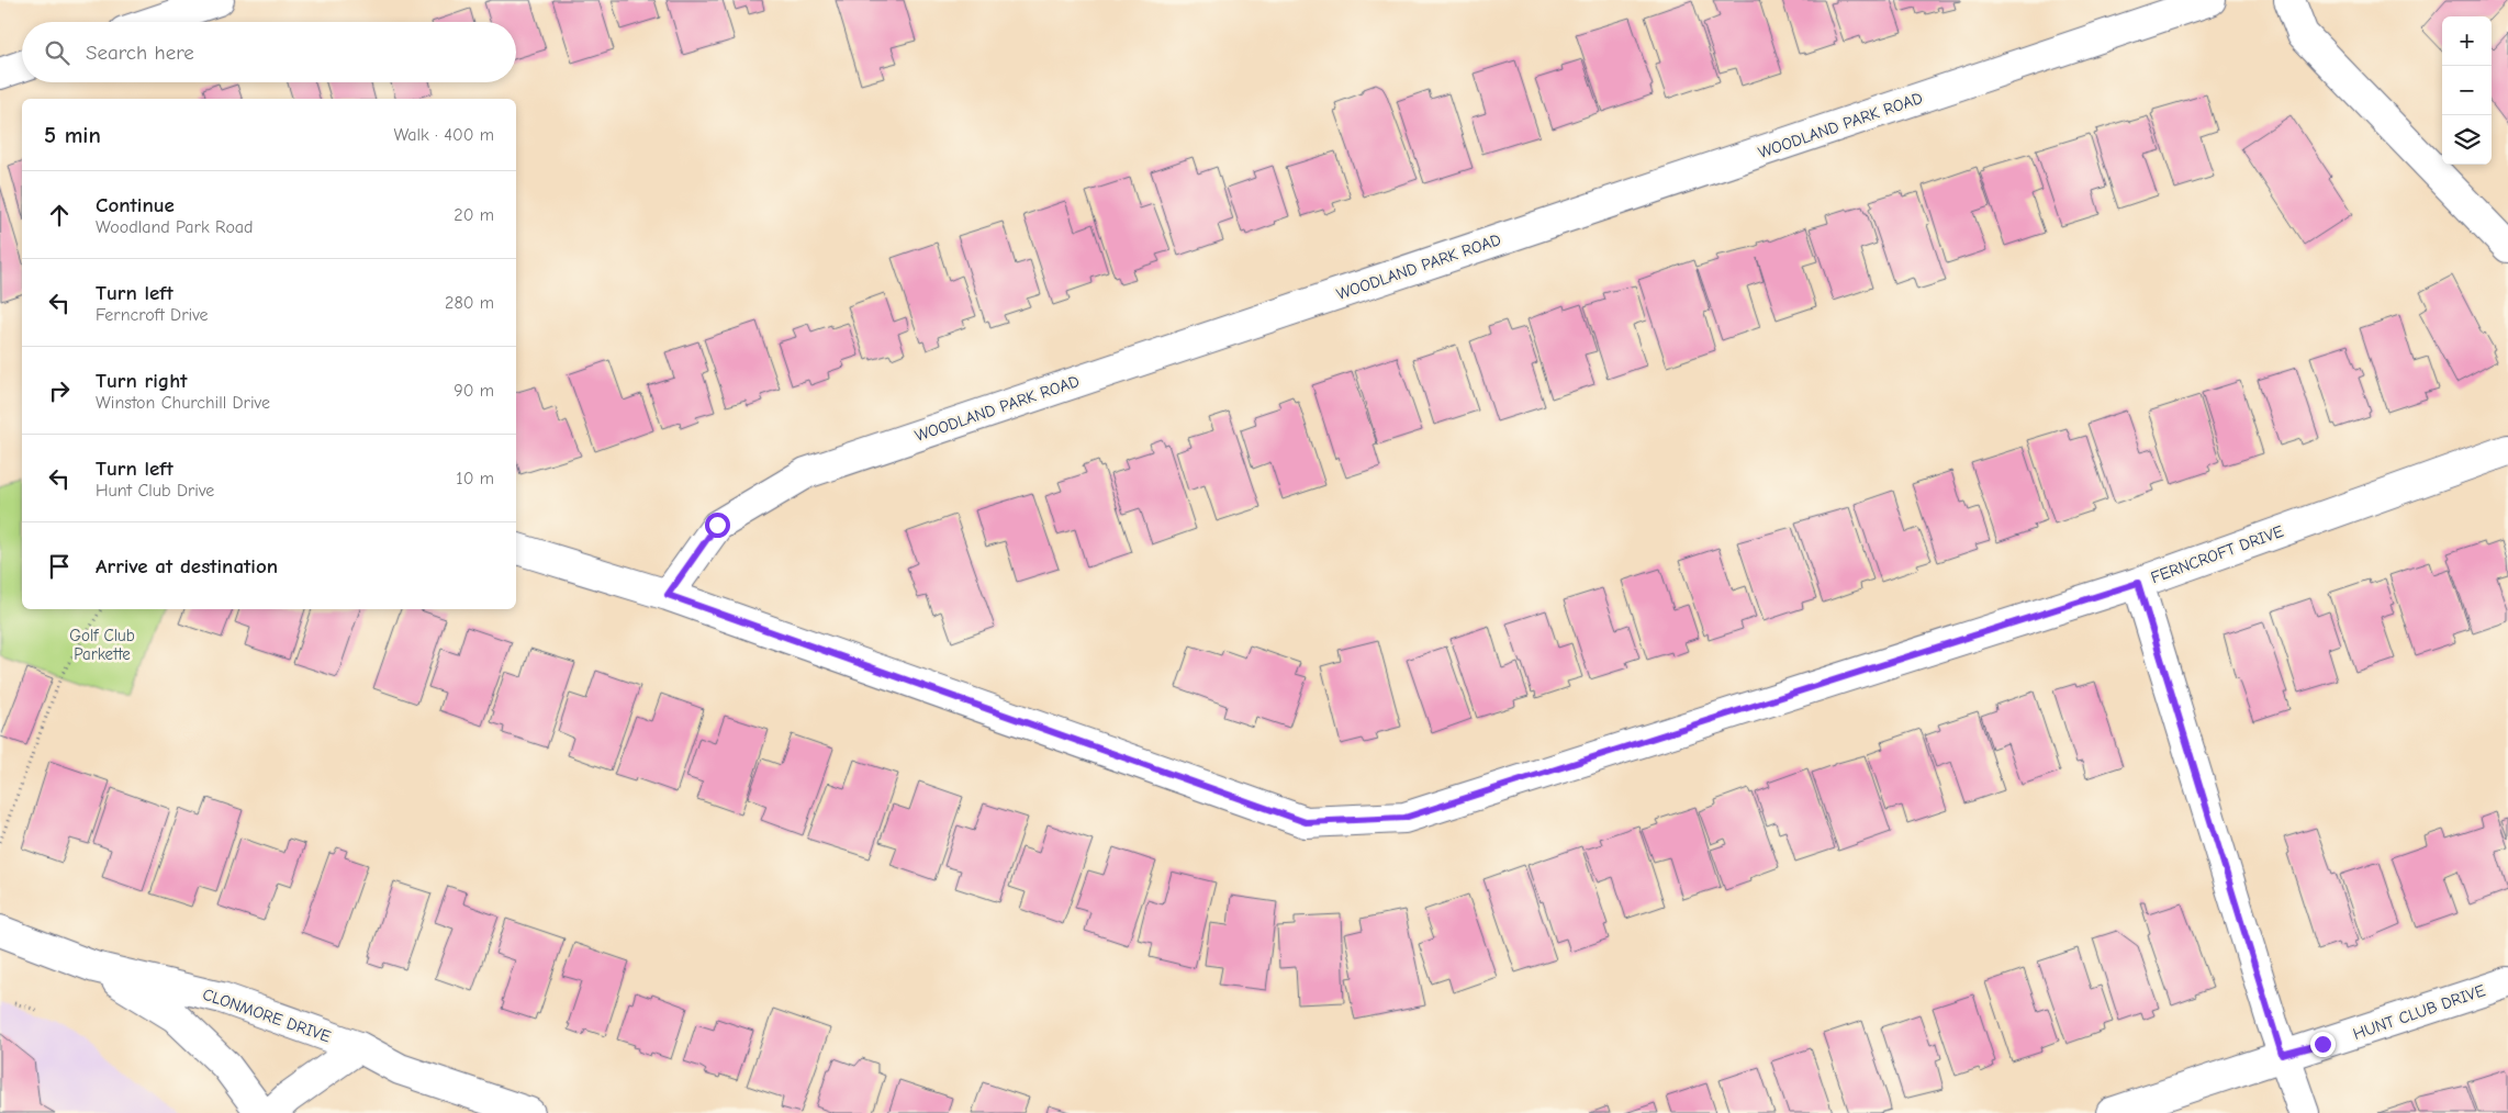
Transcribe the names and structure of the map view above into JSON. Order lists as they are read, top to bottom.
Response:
{
  "streets": {
    "street": [
      "WOODLAND PARK ROAD",
      "FERNCROFT DRIVE",
      "HUNT CLUB DRIVE",
      "CLONMORE DRIVE"
    ]
  },
  "crossings": [
    ["WOODLAND PARK ROAD", "FERNCROFT DRIVE"]
  ],
  "parks": ["Golf Club Parkette"],
  "page": {
    "map_buttons": ["+", "−"],
    "search": "Search here",
    "heading": ["5 min", "Walk · 400 m"],
    "list": [
      ["Continue", "Woodland Park Road", "20 m"],
      ["Turn left", "Ferncroft Drive", "280 m"],
      ["Turn right", "Winston Churchill Drive", "90 m"],
      ["Turn left", "Hunt Club Drive", "10 m"],
      "Arrive at destination"
    ]
  }
}
